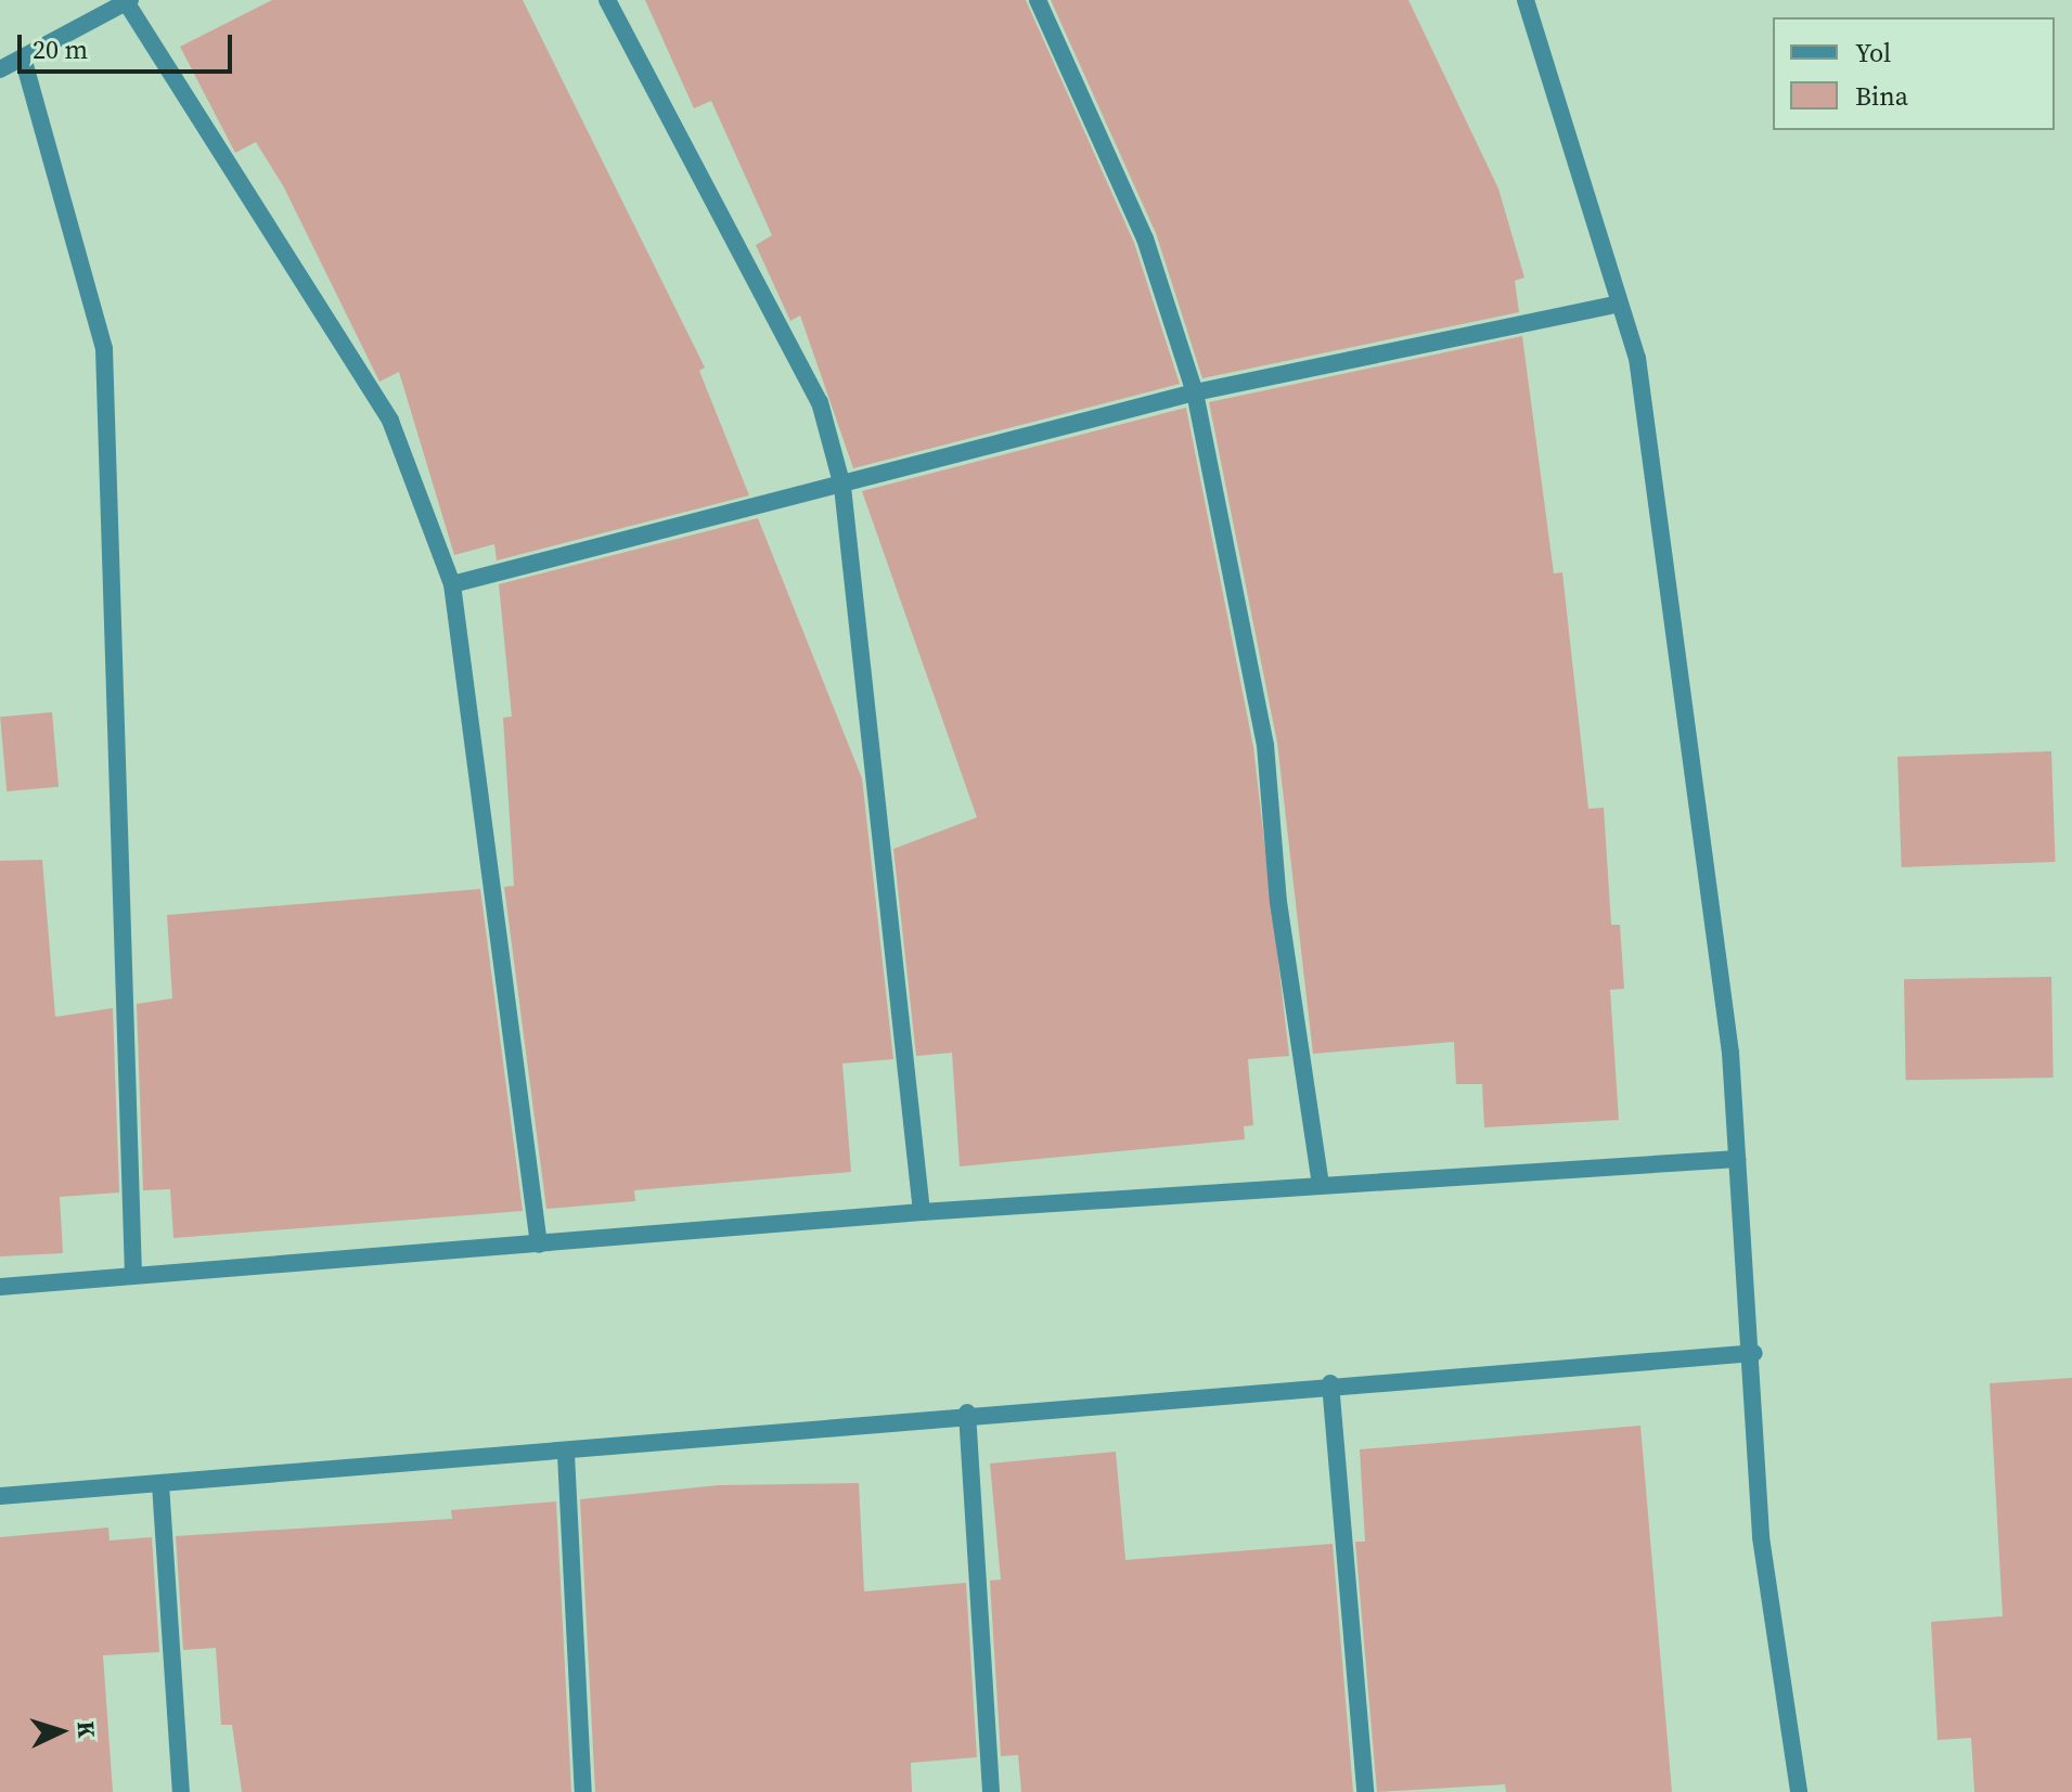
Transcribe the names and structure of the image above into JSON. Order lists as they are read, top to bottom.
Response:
{
  "legend": ["Yol", "Bina"],
  "scale_bar": "20 m",
  "north": "right"
}
